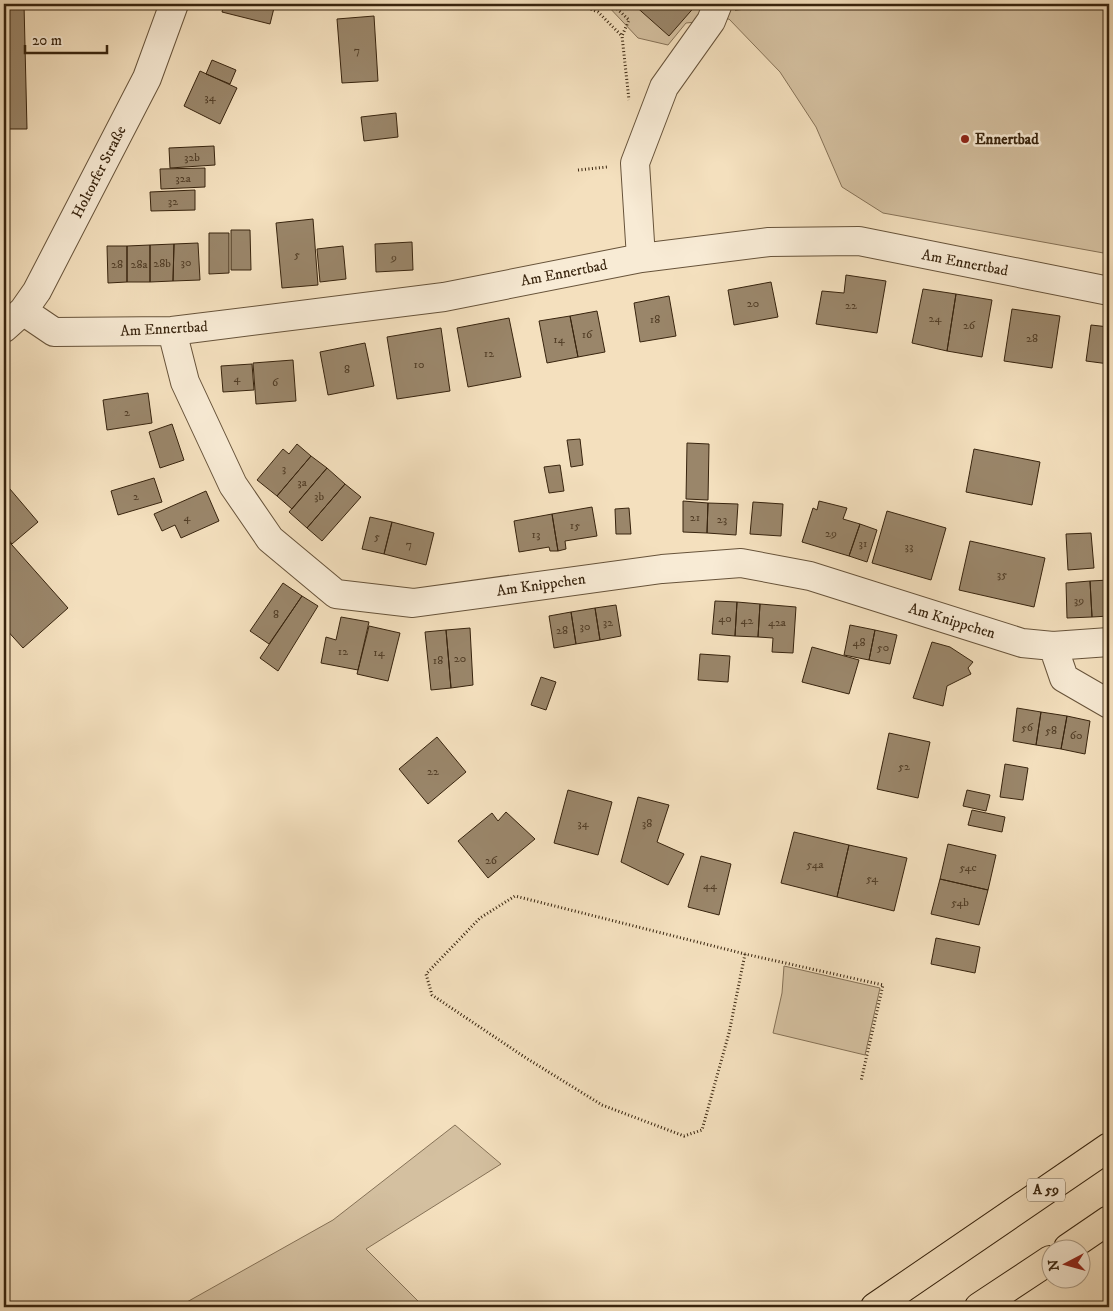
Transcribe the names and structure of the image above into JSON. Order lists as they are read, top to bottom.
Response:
{
  "streets": {
    "highway": ["A 59"],
    "street": ["Holtorfer Straße", "Am Ennertbad", "Am Knippchen"]
  },
  "crossings": [
    ["Holtorfer Straße", "Am Ennertbad"],
    ["Am Ennertbad", "Am Knippchen"]
  ],
  "places": ["Ennertbad"],
  "house_numbers": [
    "7",
    "34",
    "32b",
    "32a",
    "32",
    "5",
    "9",
    "30",
    "28b",
    "28",
    "28a",
    "20",
    "22",
    "24",
    "18",
    "26",
    "16",
    "28",
    "14",
    "12",
    "10",
    "8",
    "4",
    "6",
    "2",
    "3",
    "3a",
    "2",
    "3b",
    "4",
    "21",
    "23",
    "15",
    "29",
    "13",
    "5",
    "31",
    "7",
    "33",
    "35",
    "39",
    "8",
    "40",
    "42",
    "32",
    "42a",
    "30",
    "28",
    "48",
    "50",
    "12",
    "14",
    "20",
    "18",
    "56",
    "58",
    "60",
    "52",
    "22",
    "34",
    "38",
    "26",
    "54a",
    "54c",
    "54",
    "44",
    "54b"
  ],
  "scale_bar": "20 m",
  "north": "left"
}
